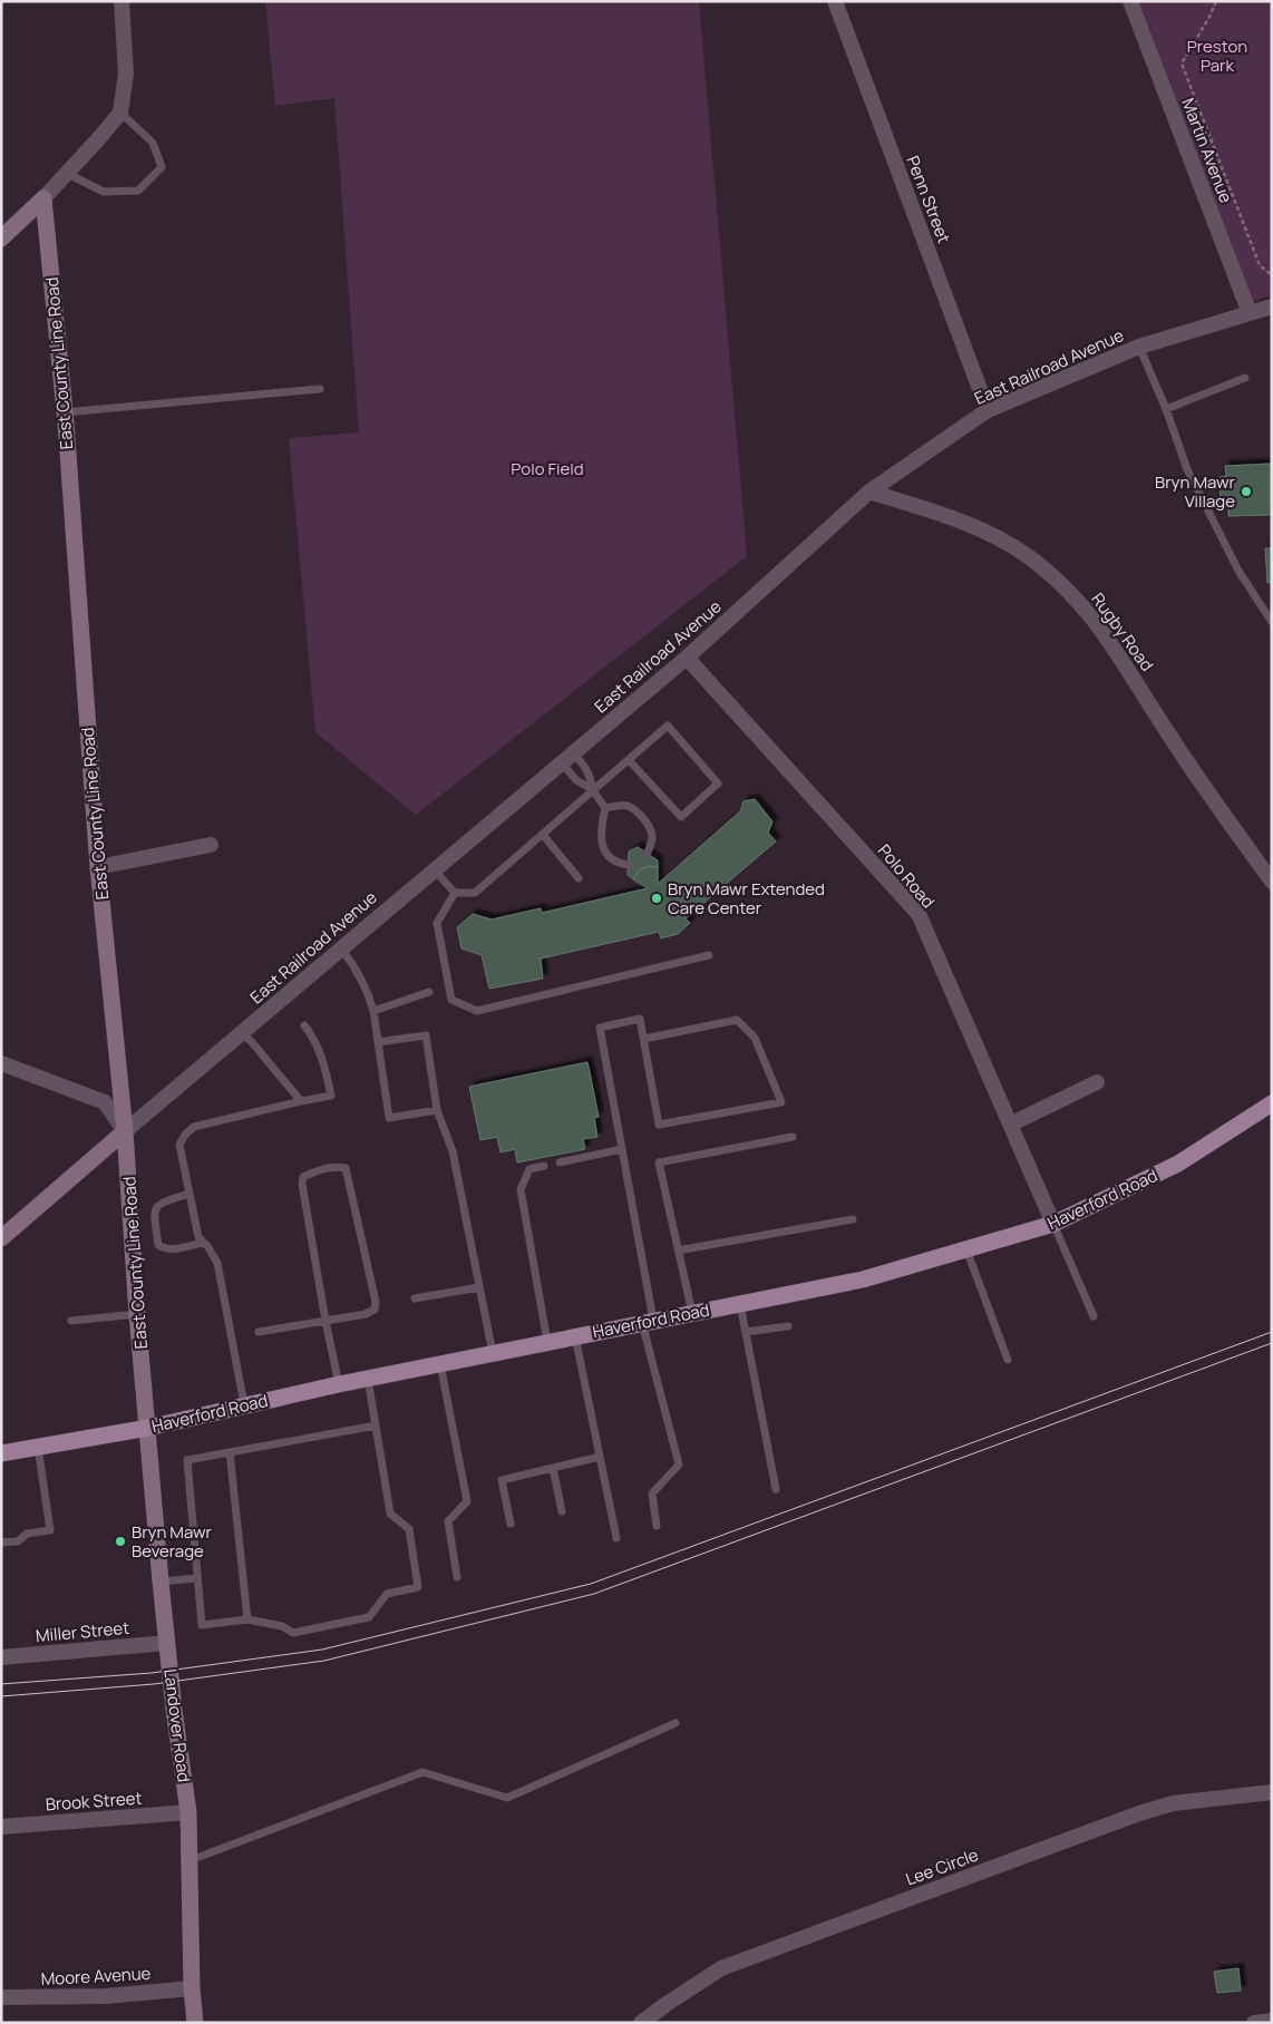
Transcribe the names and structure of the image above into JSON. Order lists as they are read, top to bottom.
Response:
{
  "streets": {
    "main road": ["Haverford Road"],
    "street": [
      "Martin Avenue",
      "Penn Street",
      "East County Line Road",
      "East Railroad Avenue",
      "Rugby Road",
      "Polo Road",
      "Miller Street",
      "Landover Road",
      "Brook Street",
      "Lee Circle",
      "Moore Avenue"
    ]
  },
  "crossings": [
    ["Martin Avenue", "East Railroad Avenue"],
    ["Penn Street", "East Railroad Avenue"],
    ["East County Line Road", "East Railroad Avenue"],
    ["East County Line Road", "Haverford Road"],
    ["East County Line Road", "Landover Road"],
    ["East Railroad Avenue", "Rugby Road"],
    ["East Railroad Avenue", "Polo Road"],
    ["Polo Road", "Haverford Road"],
    ["Haverford Road", "Landover Road"],
    ["Miller Street", "Landover Road"],
    ["Landover Road", "Brook Street"],
    ["Landover Road", "Moore Avenue"]
  ],
  "parks": ["Preston Park", "Polo Field"],
  "places": ["Bryn Mawr Village", "Bryn Mawr Extended Care Center", "Bryn Mawr Beverage"]
}
